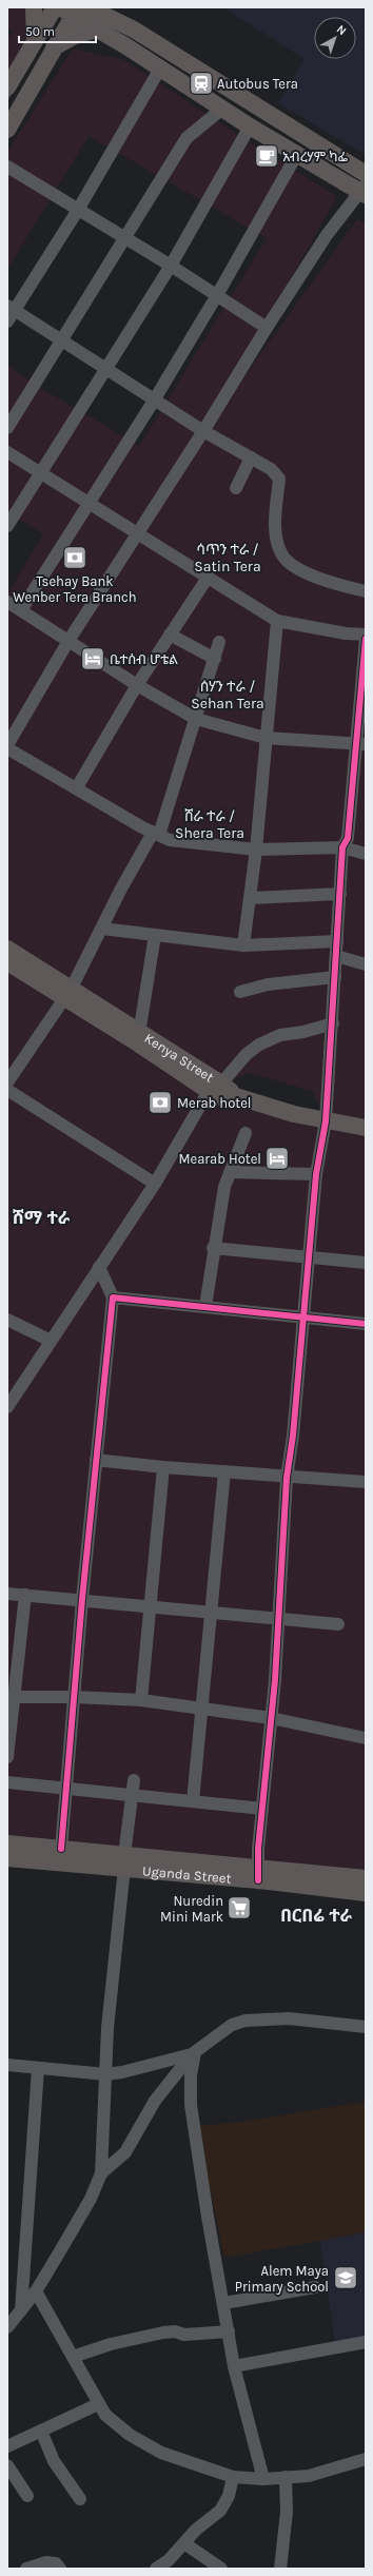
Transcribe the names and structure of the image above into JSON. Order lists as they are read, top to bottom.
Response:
{
  "streets": {
    "main road": ["Uganda Street"]
  },
  "districts": [
    "ሳጥን ተራ / Satin Tera",
    "ሰሃን ተራ / Sehan Tera",
    "ሸራ ተራ / Shera Tera",
    "ሸማ ተራ",
    "በርበሬ ተራ"
  ],
  "places": {
    "station": ["Autobus Tera"],
    "cafe": ["አብረሃም ካፌ"],
    "bank": ["Tsehay Bank Wenber Tera Branch", "Merab hotel"],
    "hotel": ["ቤተሰብ ሆቴል", "Mearab Hotel"],
    "supermarket": ["Nuredin Mini Mark"],
    "school or university": ["Alem Maya Primary School"]
  },
  "scale_bar": "50 m",
  "north": "top right"
}
